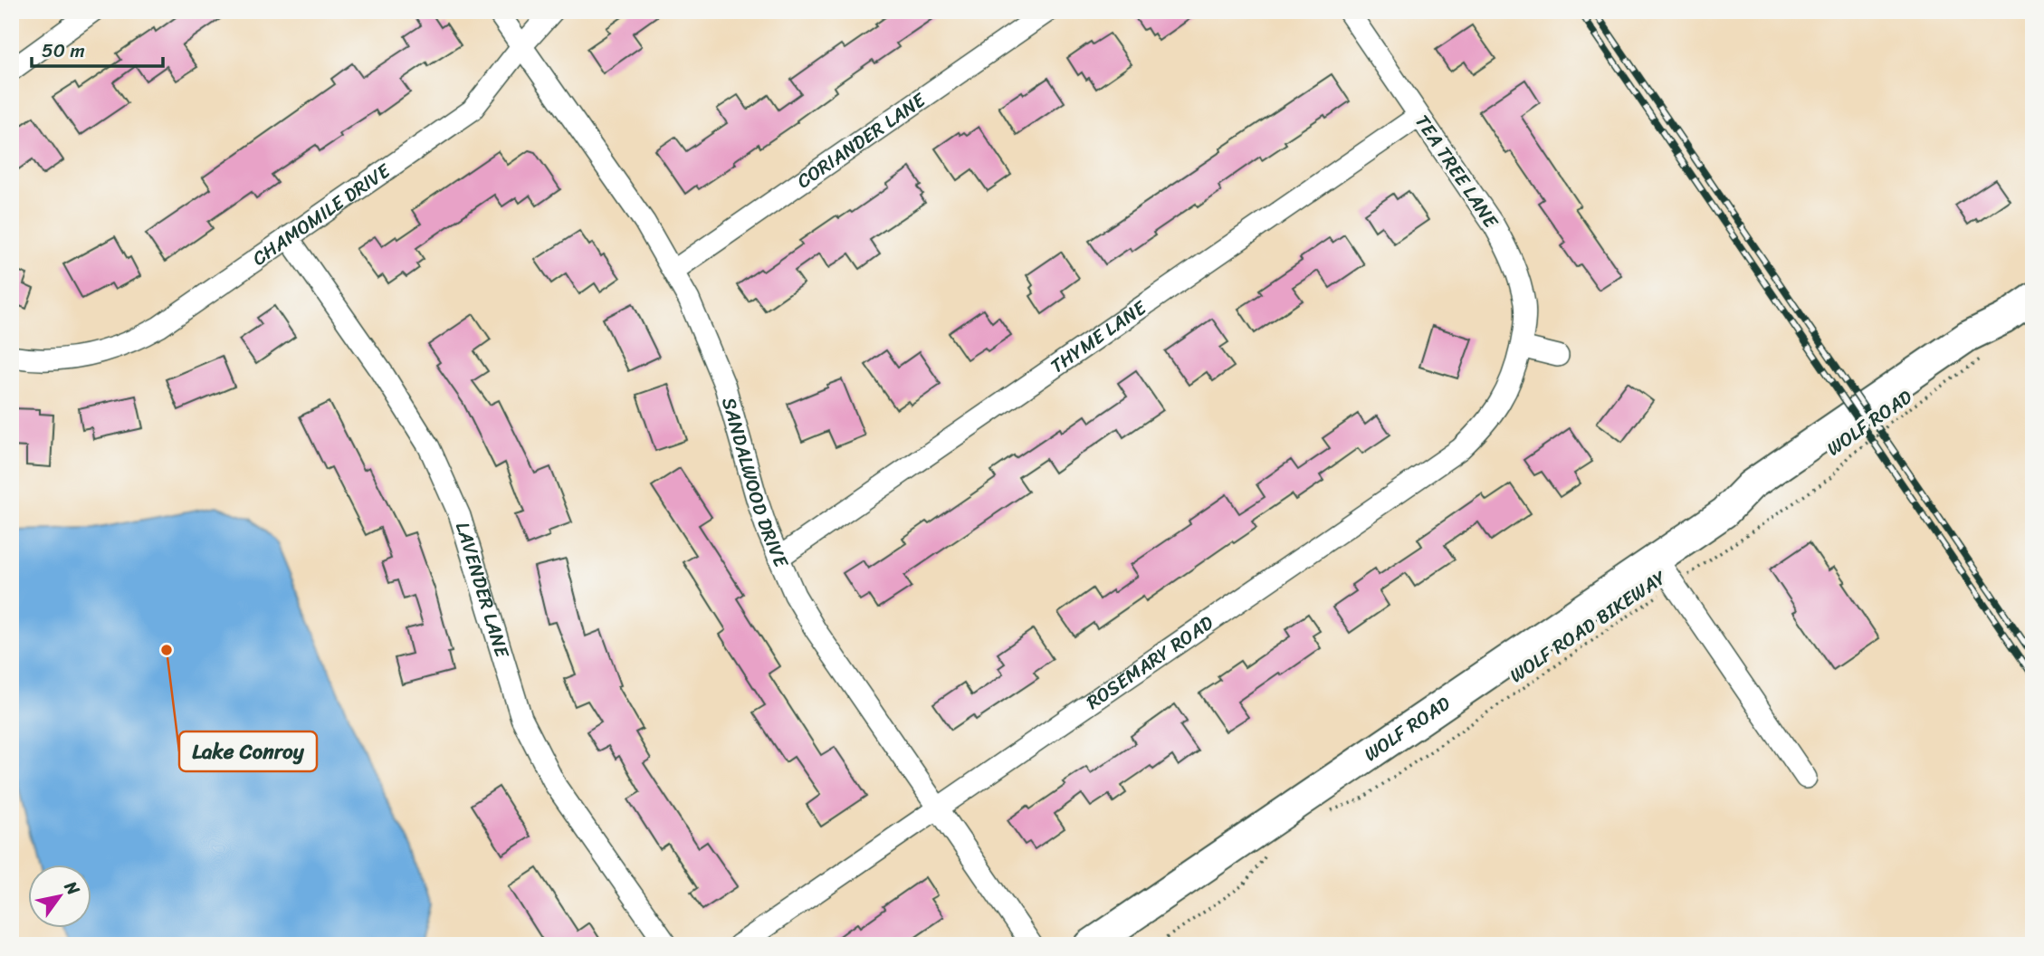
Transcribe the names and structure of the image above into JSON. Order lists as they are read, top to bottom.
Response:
{
  "streets": {
    "main road": ["WOLF ROAD"],
    "street": [
      "CORIANDER LANE",
      "TEA TREE LANE",
      "CHAMOMILE DRIVE",
      "THYME LANE",
      "SANDALWOOD DRIVE",
      "LAVENDER LANE",
      "ROSEMARY ROAD"
    ],
    "path": ["WOLF ROAD BIKEWAY"]
  },
  "crossings": [
    ["CORIANDER LANE", "SANDALWOOD DRIVE"],
    ["TEA TREE LANE", "THYME LANE"],
    ["TEA TREE LANE", "ROSEMARY ROAD"],
    ["CHAMOMILE DRIVE", "SANDALWOOD DRIVE"],
    ["CHAMOMILE DRIVE", "LAVENDER LANE"],
    ["THYME LANE", "SANDALWOOD DRIVE"],
    ["SANDALWOOD DRIVE", "ROSEMARY ROAD"]
  ],
  "places": ["Lake Conroy"],
  "scale_bar": "50 m",
  "north": "top right"
}
